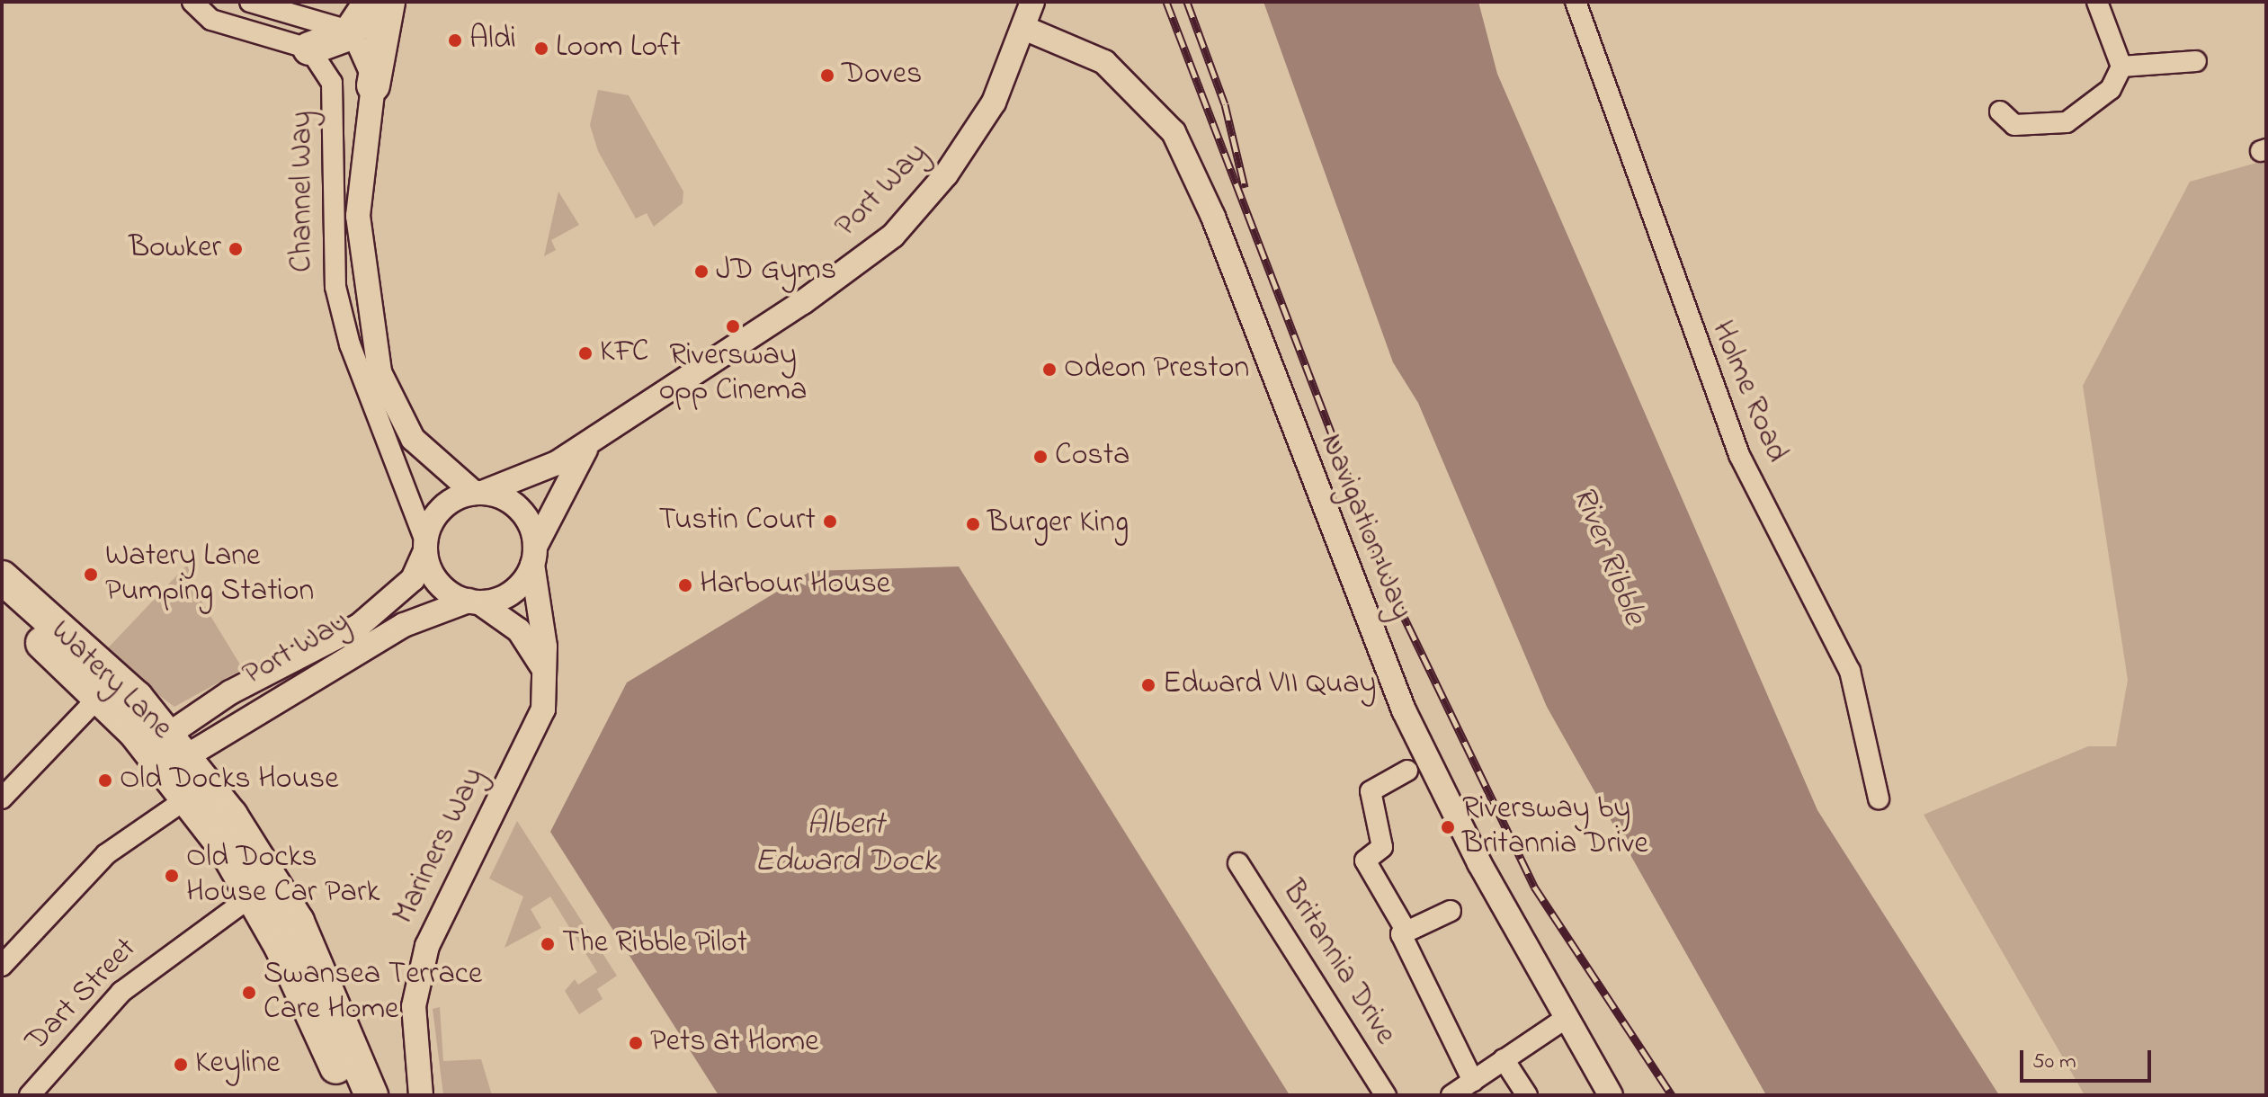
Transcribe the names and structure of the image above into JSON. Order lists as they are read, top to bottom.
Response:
{
  "streets": {
    "highway": ["Watery Lane"],
    "street": [
      "Port Way",
      "Channel Way",
      "Holme Road",
      "Navigation Way",
      "Mariners Way",
      "Britannia Drive",
      "Dart Street"
    ]
  },
  "crossings": [
    ["Port Way", "Channel Way"],
    ["Port Way", "Navigation Way"],
    ["Port Way", "Watery Lane"],
    ["Port Way", "Mariners Way"],
    ["Channel Way", "Mariners Way"],
    ["Watery Lane", "Dart Street"]
  ],
  "water": ["River Ribble", "Albert Edward Dock"],
  "places": [
    "Aldi",
    "Loom Loft",
    "Doves",
    "Bowker",
    "JD Gyms",
    "Riversway opp Cinema",
    "KFC",
    "Odeon Preston",
    "Costa",
    "Tustin Court",
    "Burger King",
    "Watery Lane Pumping Station",
    "Harbour House",
    "Edward VII Quay",
    "Old Docks House",
    "Riversway by Britannia Drive",
    "Old Docks House Car Park",
    "The Ribble Pilot",
    "Swansea Terrace Care Home",
    "Pets at Home",
    "Keyline"
  ],
  "scale_bar": "50 m"
}
